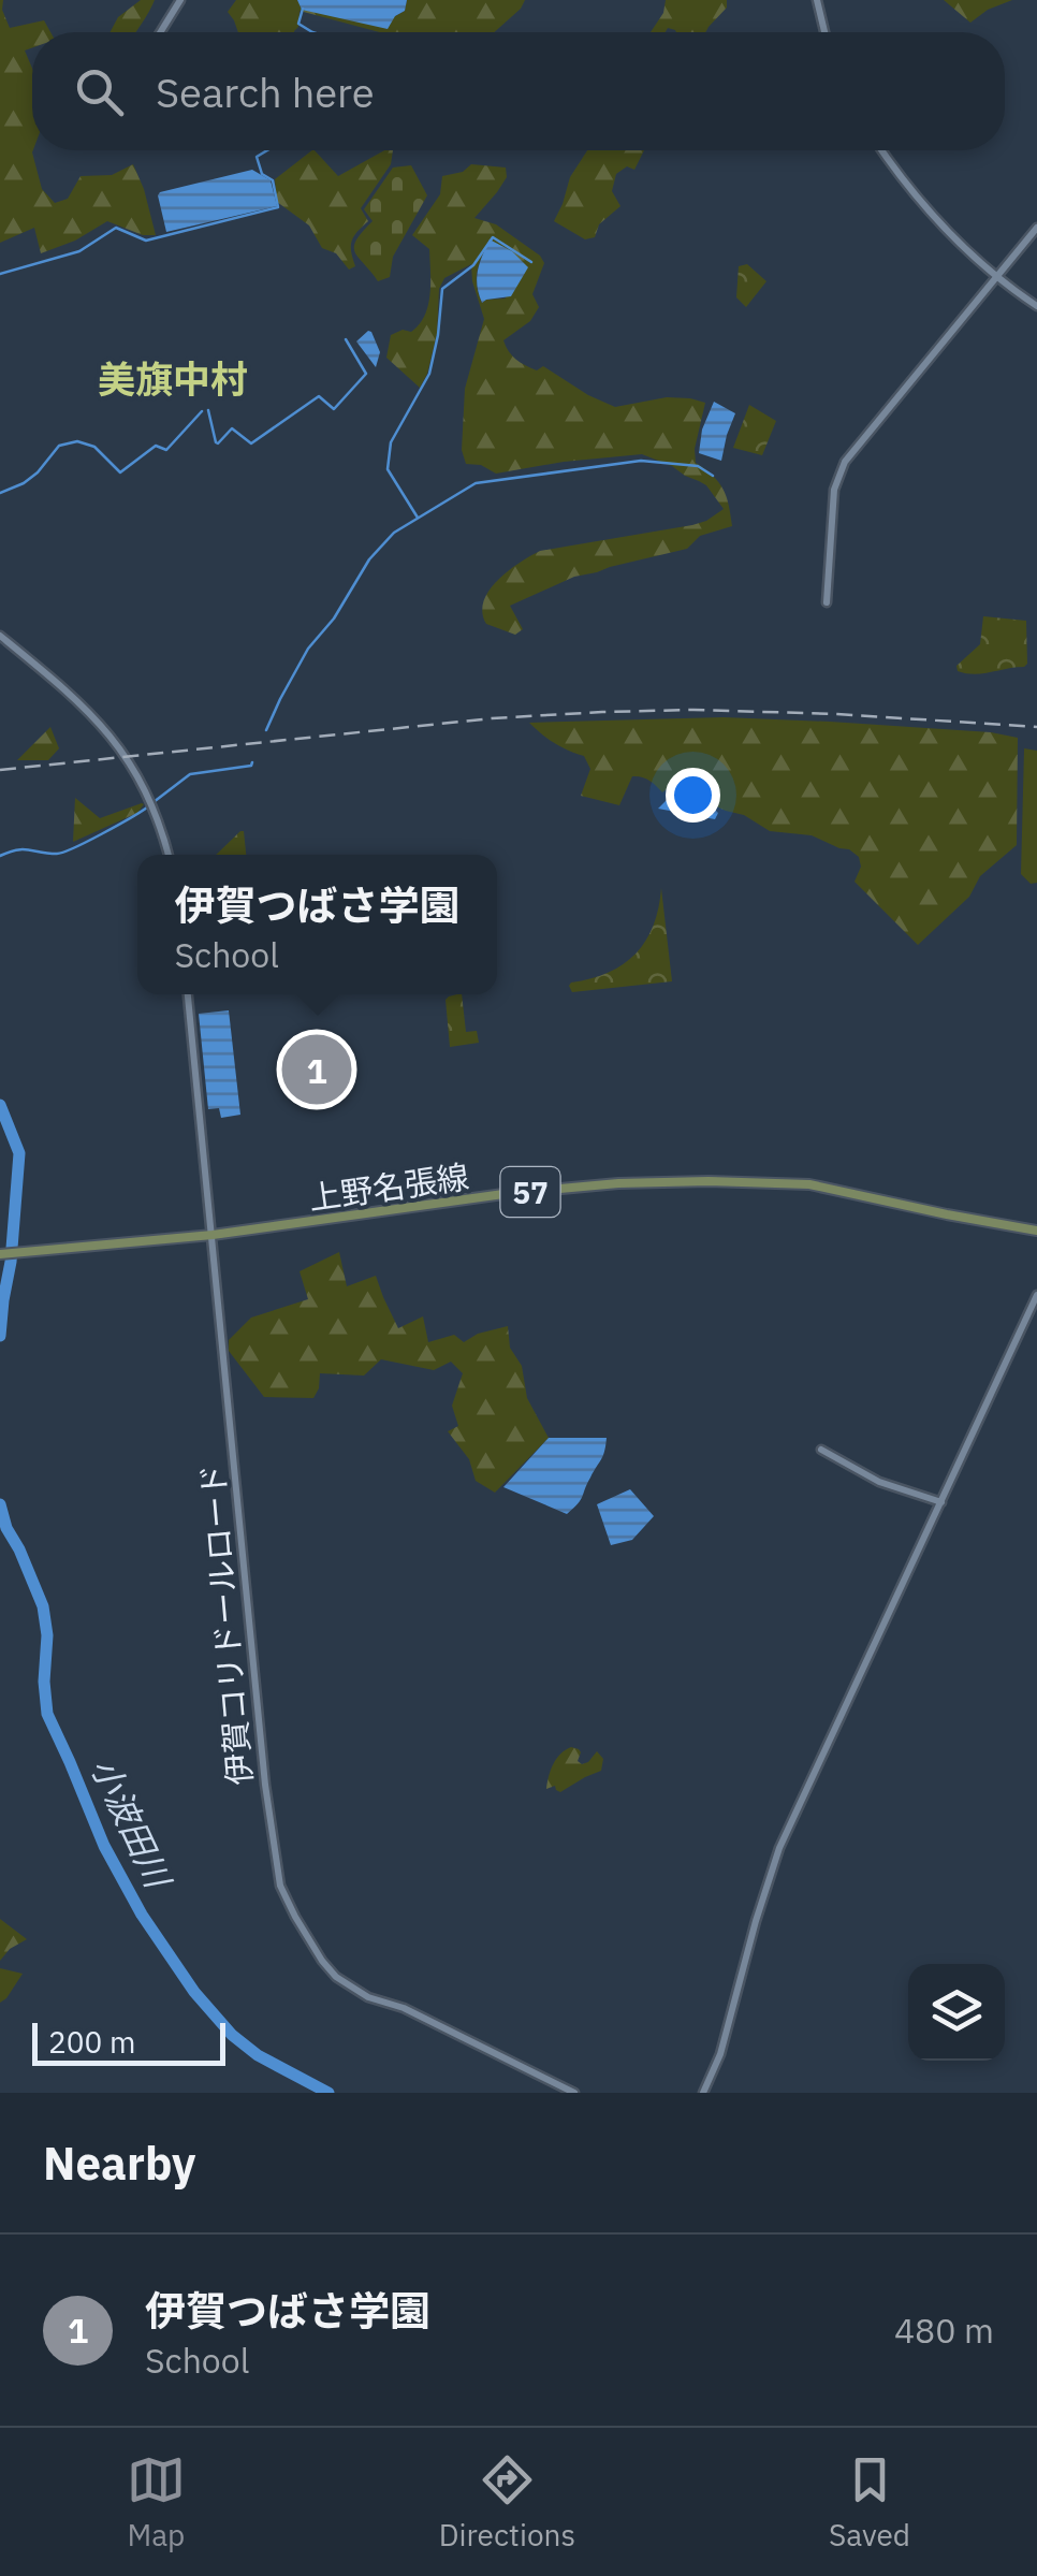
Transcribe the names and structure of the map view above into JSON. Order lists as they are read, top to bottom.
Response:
{
  "streets": {
    "main road": ["上野名張線", "57"],
    "street": ["伊賀コリドールロード"]
  },
  "crossings": [
    ["上野名張線", "伊賀コリドールロード"]
  ],
  "districts": ["美旗中村"],
  "water": ["小波田川"],
  "scale_bar": "200 m",
  "page": {
    "search": "Search here",
    "popup": ["伊賀つばさ学園", "School"],
    "pins": "1",
    "scale": "200 m",
    "heading": "Nearby",
    "list": [
      {
        "mark": "1",
        "name": "伊賀つばさ学園",
        "note": "School",
        "value": "480 m"
      }
    ],
    "nav": ["Map", "Directions", "Saved"]
  }
}
